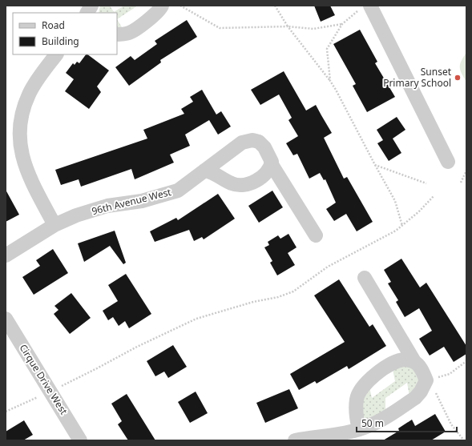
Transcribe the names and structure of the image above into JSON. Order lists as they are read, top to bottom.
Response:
{
  "streets": {
    "street": ["96th Avenue West", "Cirque Drive West"]
  },
  "places": ["Sunset Primary School"],
  "legend": ["Road", "Building"],
  "scale_bar": "50 m"
}
